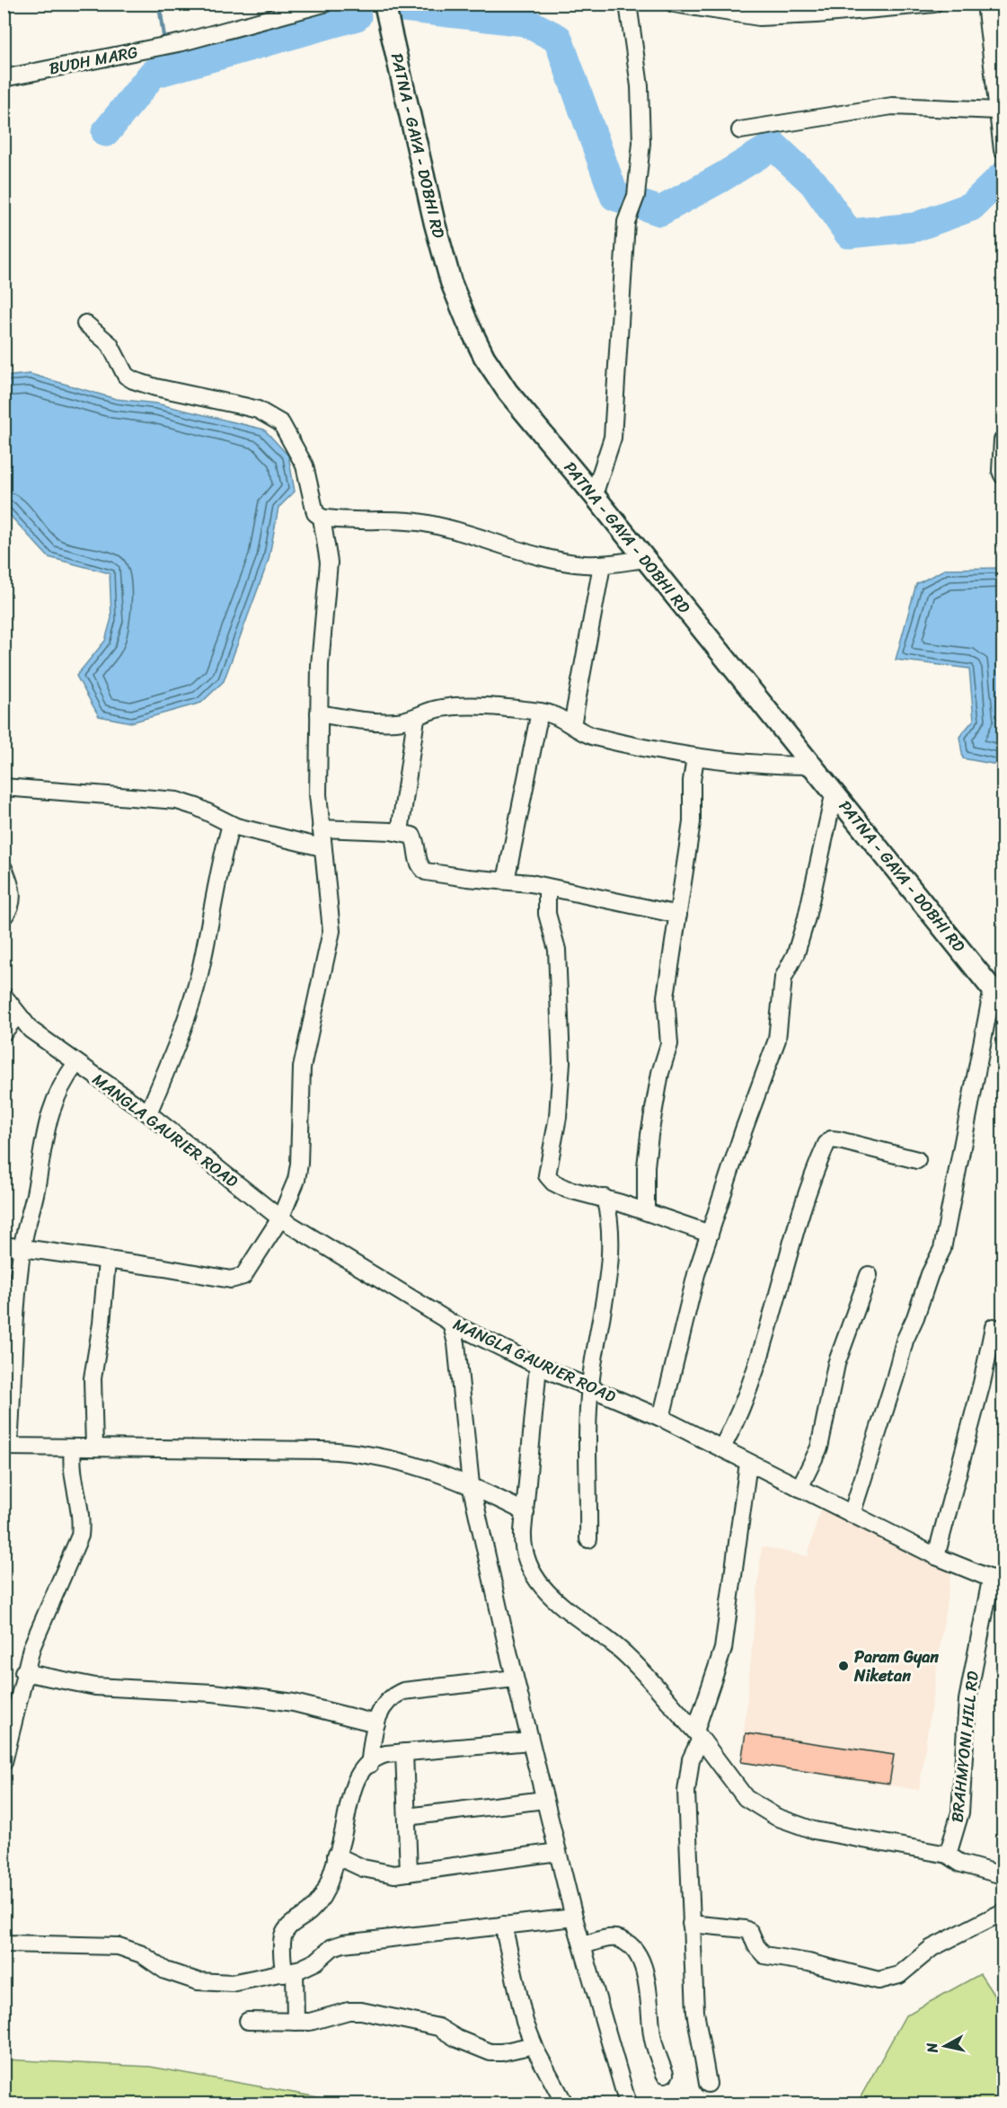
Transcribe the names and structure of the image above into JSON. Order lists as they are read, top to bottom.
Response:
{
  "streets": {
    "main road": ["PATNA - GAYA - DOBHI RD"],
    "street": ["BUDH MARG", "MANGLA GAURIER ROAD", "BRAHMYONI HILL RD"]
  },
  "crossings": [
    ["MANGLA GAURIER ROAD", "BRAHMYONI HILL RD"]
  ],
  "places": ["Param Gyan Niketan"],
  "north": "left"
}
